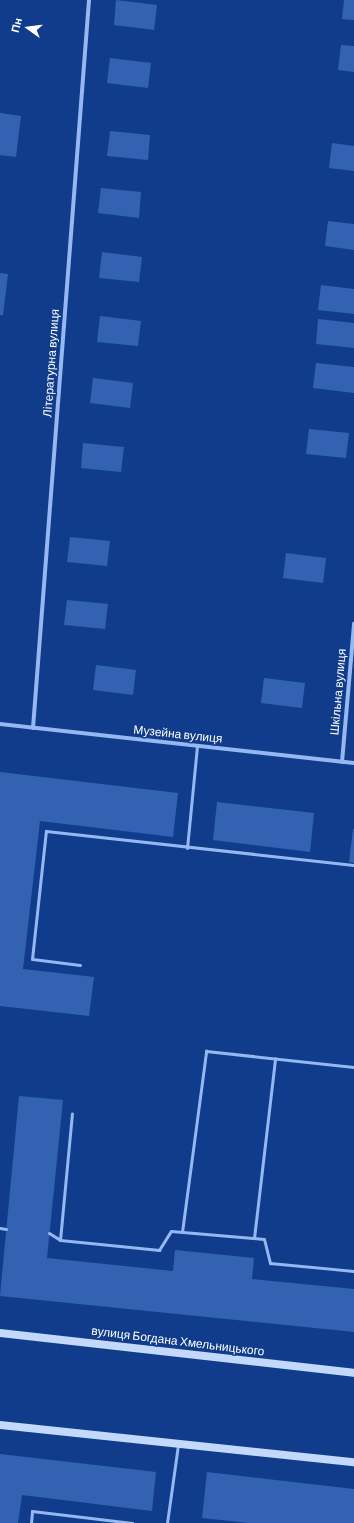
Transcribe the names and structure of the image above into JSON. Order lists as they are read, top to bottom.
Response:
{
  "streets": {
    "street": [
      "Літературна вулиця",
      "Шкільна вулиця",
      "Музейна вулиця",
      "вулиця Богдана Хмельницького"
    ]
  },
  "crossings": [
    ["Літературна вулиця", "Музейна вулиця"],
    ["Шкільна вулиця", "Музейна вулиця"]
  ],
  "north": "left"
}
